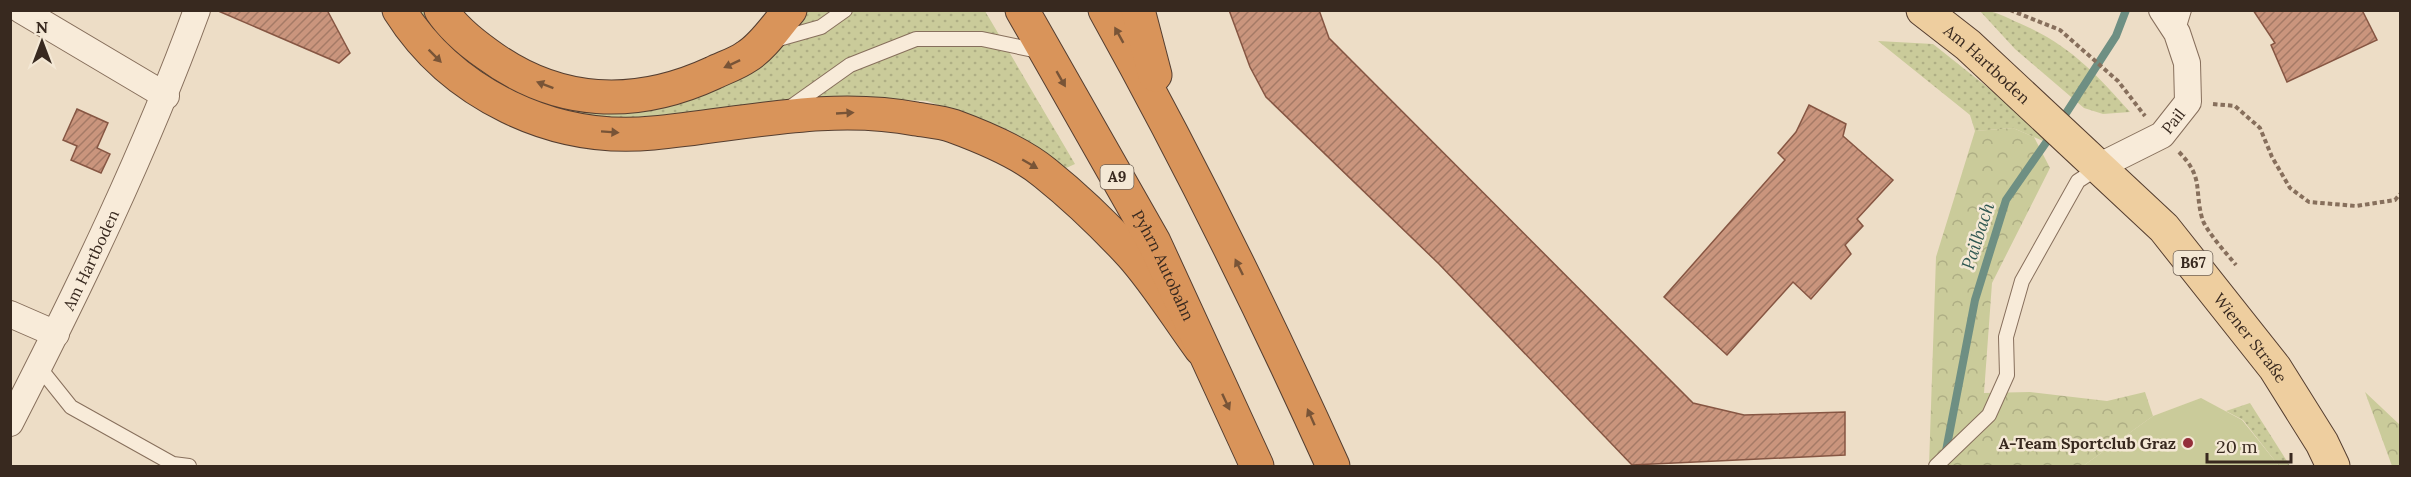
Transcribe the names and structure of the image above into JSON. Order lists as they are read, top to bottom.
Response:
{
  "streets": {
    "highway": ["A9", "Pyhrn Autobahn"],
    "main road": ["Am Hartboden", "B67", "Wiener Straße"],
    "street": ["Pail"]
  },
  "crossings": [
    ["Am Hartboden", "Wiener Straße"],
    ["Pail", "Wiener Straße"]
  ],
  "water": ["Pailbach"],
  "places": ["A-Team Sportclub Graz"],
  "scale_bar": "20 m",
  "north": "top"
}
